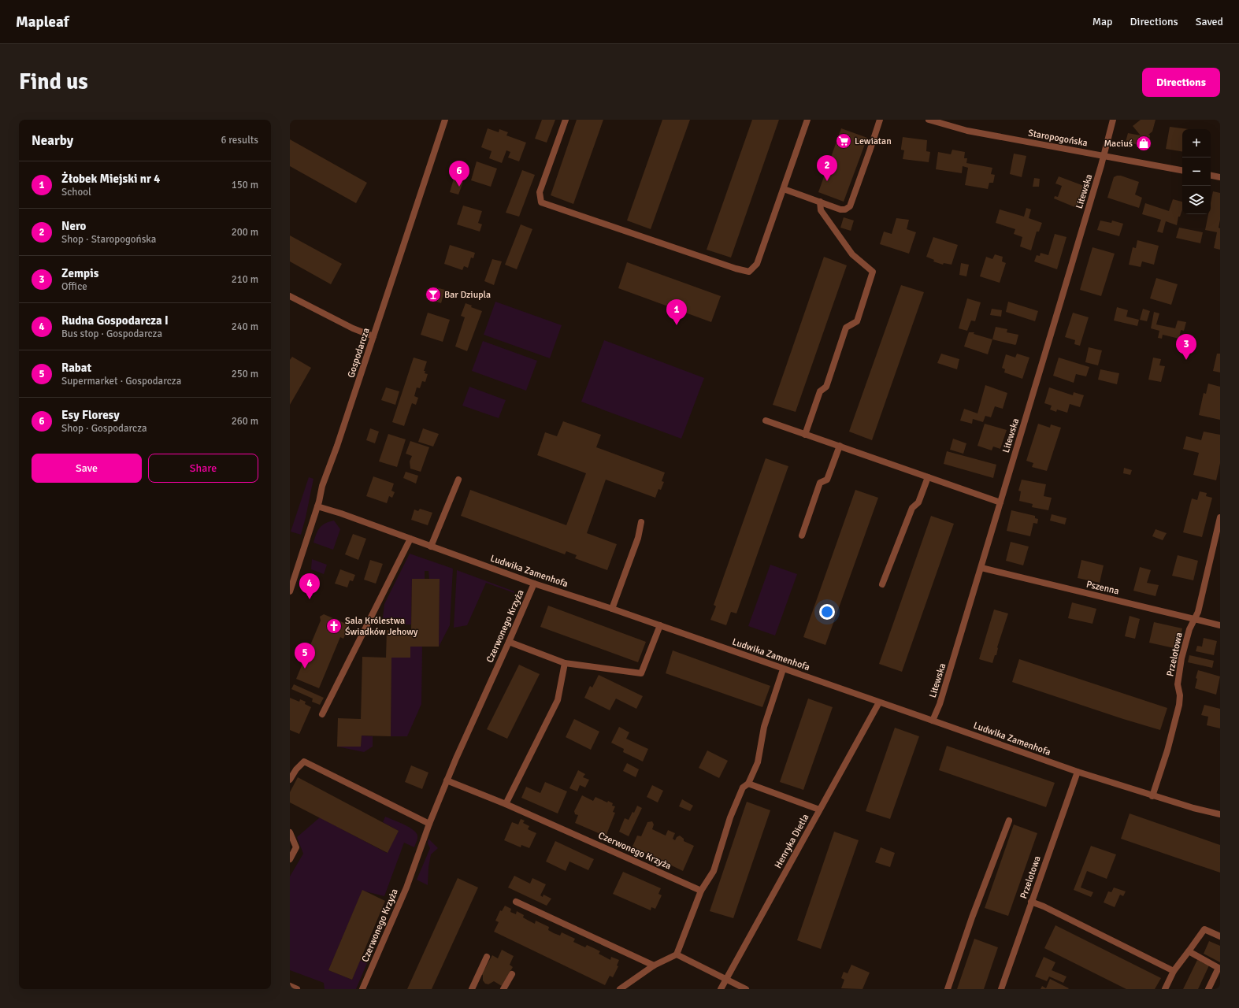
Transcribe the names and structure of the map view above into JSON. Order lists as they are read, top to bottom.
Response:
{
  "streets": {
    "street": [
      "Staropogońska",
      "Litewska",
      "Gospodarcza",
      "Ludwika Zamenhofa",
      "Pszenna",
      "Czerwonego Krzyża",
      "Przelotowa",
      "Henryka Dietla"
    ]
  },
  "crossings": [
    ["Staropogońska", "Litewska"],
    ["Litewska", "Ludwika Zamenhofa"],
    ["Litewska", "Pszenna"],
    ["Gospodarcza", "Ludwika Zamenhofa"],
    ["Ludwika Zamenhofa", "Czerwonego Krzyża"],
    ["Ludwika Zamenhofa", "Przelotowa"],
    ["Ludwika Zamenhofa", "Henryka Dietla"],
    ["Pszenna", "Przelotowa"]
  ],
  "places": {
    "supermarket": ["Lewiatan"],
    "shop": ["Maciuś"],
    "bar": ["Bar Dziupla"],
    "church": ["Sala Królestwa Świadków Jehowy"]
  },
  "page": {
    "header": "Mapleaf",
    "nav": ["Map", "Directions", "Saved"],
    "buttons": [
      "Directions",
      ["Save", "Share"]
    ],
    "title": "Find us",
    "heading": ["Nearby", "6 results"],
    "map_buttons": ["+", "−"],
    "pins": [
      "2",
      "6",
      "1",
      "3",
      "4",
      "5"
    ],
    "list": [
      {
        "mark": "1",
        "name": "Żłobek Miejski nr 4",
        "note": "School",
        "value": "150 m"
      },
      {
        "mark": "2",
        "name": "Nero",
        "note": "Shop · Staropogońska",
        "value": "200 m"
      },
      {
        "mark": "3",
        "name": "Zempis",
        "note": "Office",
        "value": "210 m"
      },
      {
        "mark": "4",
        "name": "Rudna Gospodarcza I",
        "note": "Bus stop · Gospodarcza",
        "value": "240 m"
      },
      {
        "mark": "5",
        "name": "Rabat",
        "note": "Supermarket · Gospodarcza",
        "value": "250 m"
      },
      {
        "mark": "6",
        "name": "Esy Floresy",
        "note": "Shop · Gospodarcza",
        "value": "260 m"
      }
    ]
  }
}
